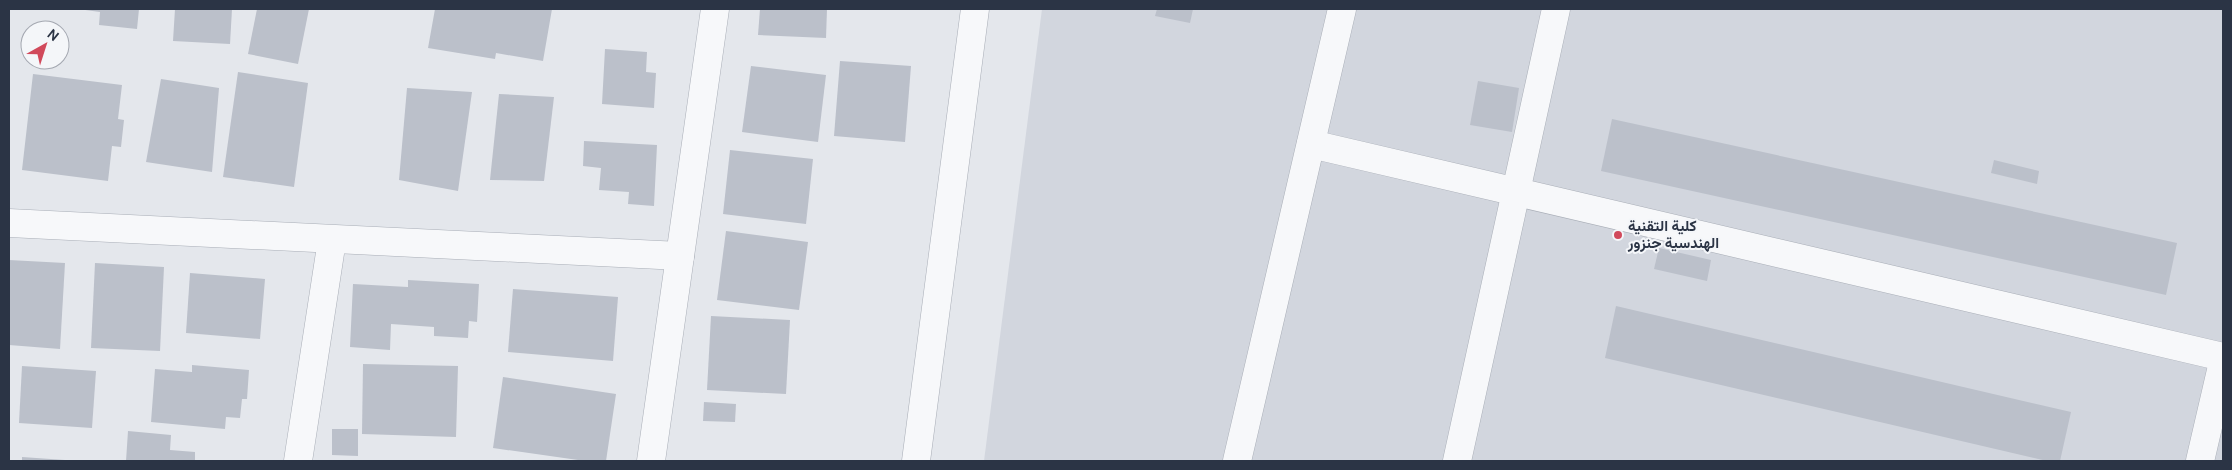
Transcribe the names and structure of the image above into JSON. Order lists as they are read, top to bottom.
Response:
{
  "places": ["كلية التقنية الهندسية جنزور"],
  "north": "top right"
}
